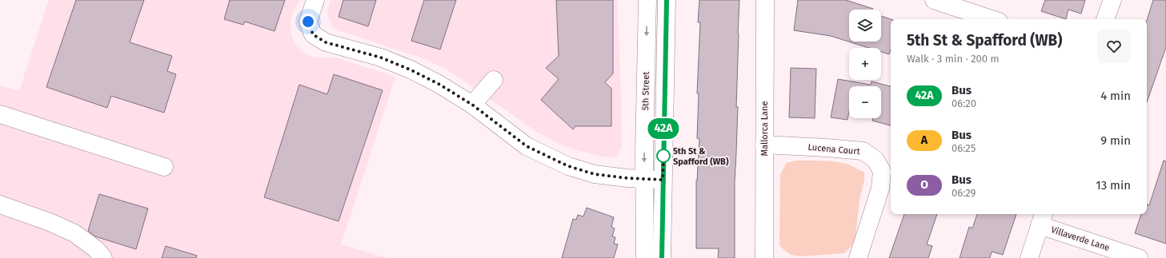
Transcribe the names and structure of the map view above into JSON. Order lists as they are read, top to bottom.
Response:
{
  "streets": {
    "street": [
      "5th Street",
      "Mallorca Lane",
      "Lucena Court",
      "Villaverde Lane"
    ]
  },
  "crossings": [
    ["Mallorca Lane", "Lucena Court"]
  ],
  "places": ["5th St & Spafford (WB)"],
  "lines": ["bus line 42A"],
  "page": {
    "on_map": "42A",
    "map_buttons": ["+", "−"],
    "heading": ["5th St & Spafford (WB)", "Walk · 3 min · 200 m"],
    "list": [
      {
        "mark": "42A",
        "name": "Bus",
        "note": "06:20",
        "value": "4 min"
      },
      {
        "mark": "A",
        "name": "Bus",
        "note": "06:25",
        "value": "9 min"
      },
      {
        "mark": "O",
        "name": "Bus",
        "note": "06:29",
        "value": "13 min"
      }
    ]
  }
}
